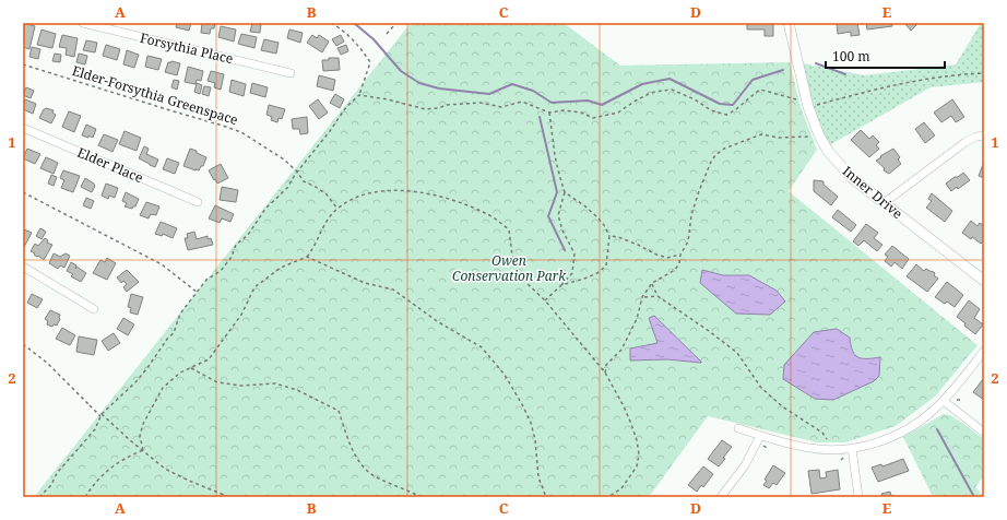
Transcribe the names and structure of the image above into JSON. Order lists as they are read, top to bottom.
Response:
{
  "streets": {
    "street": ["Forsythia Place", "Elder Place", "Inner Drive"],
    "path": ["Elder-Forsythia Greenspace"]
  },
  "parks": ["Owen Conservation Park"],
  "scale_bar": "100 m",
  "grid": {
    "columns": [
      "A",
      "B",
      "C",
      "D",
      "E"
    ],
    "rows": ["1", "2"]
  }
}
